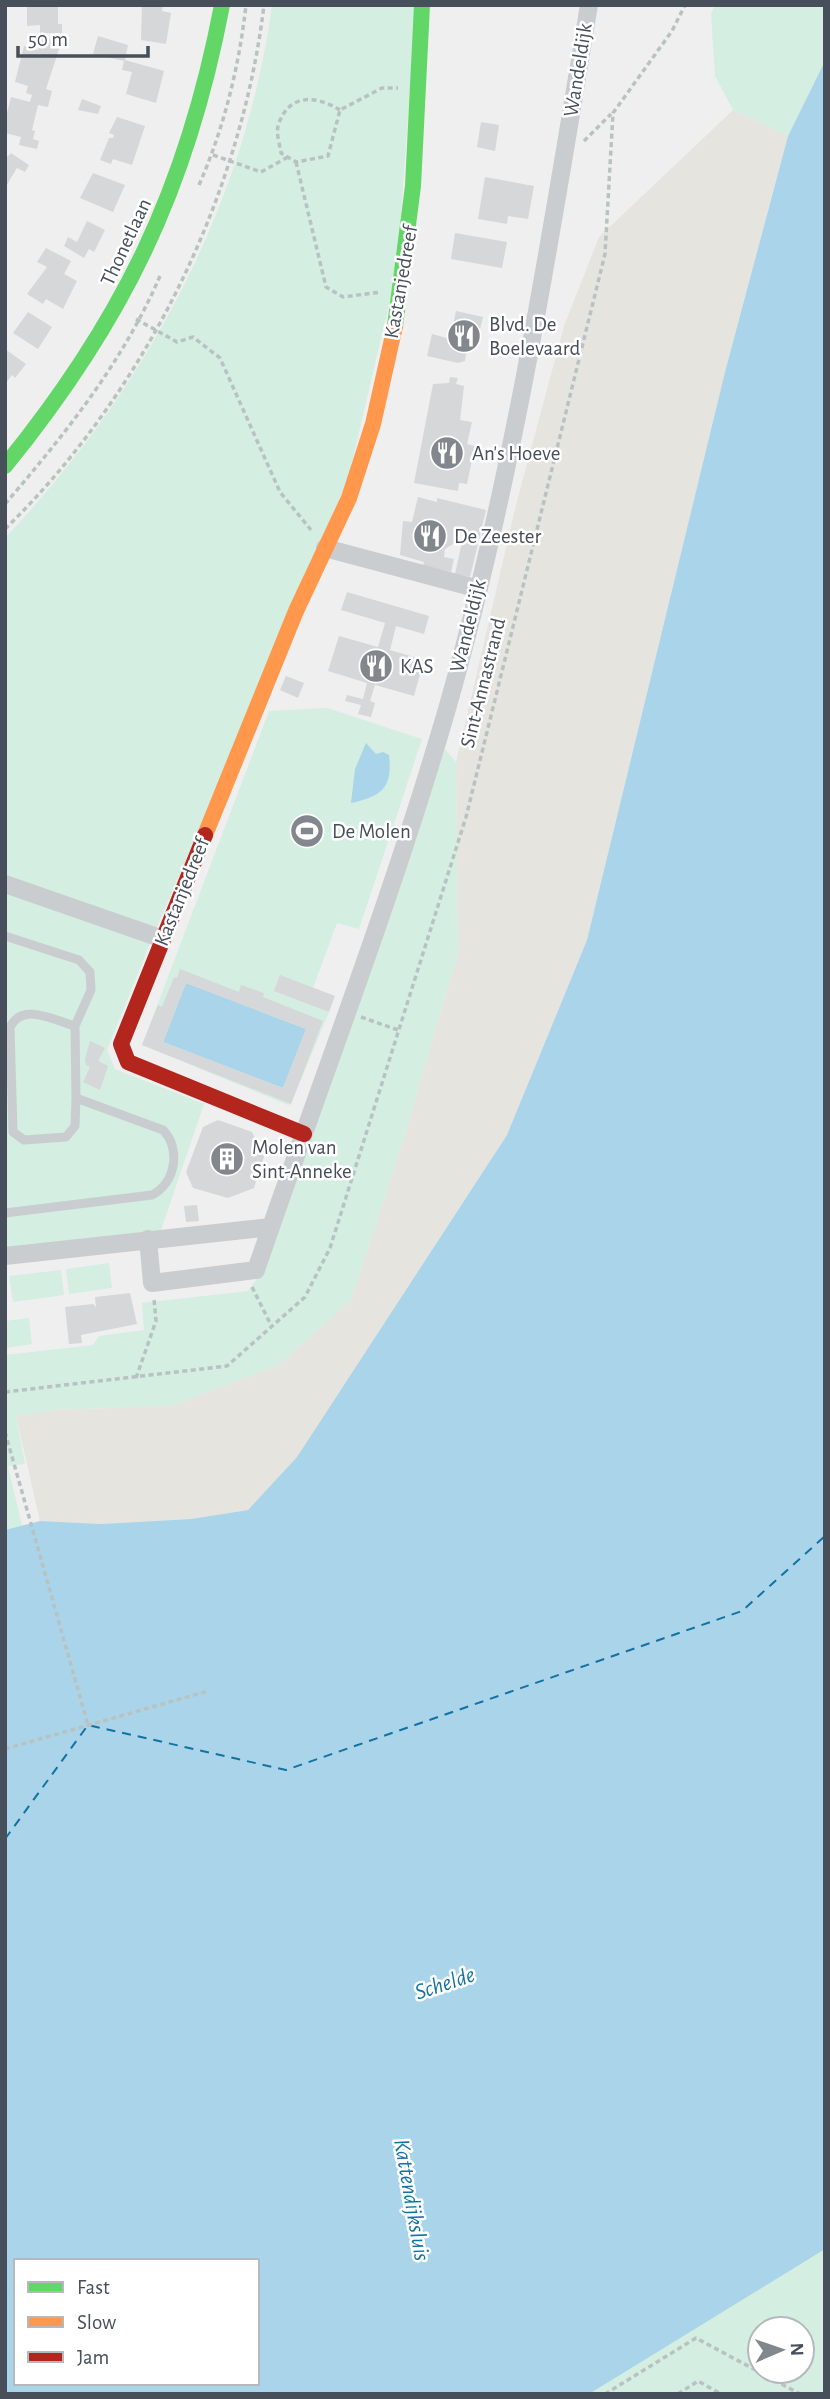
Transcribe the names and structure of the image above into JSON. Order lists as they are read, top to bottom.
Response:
{
  "streets": {
    "street": ["Wandeldijk", "Thonetlaan", "Kastanjedreef"],
    "path": ["Sint-Annastrand"]
  },
  "crossings": [
    ["Wandeldijk", "Kastanjedreef"]
  ],
  "water": ["Schelde", "Kattendijksluis"],
  "places": {
    "restaurant": [
      "Blvd. De Boelevaard",
      "An's Hoeve",
      "De Zeester",
      "KAS"
    ],
    "sports": ["De Molen"],
    "building": ["Molen van Sint-Anneke"]
  },
  "legend": ["Fast", "Slow", "Jam"],
  "scale_bar": "50 m",
  "north": "right"
}
